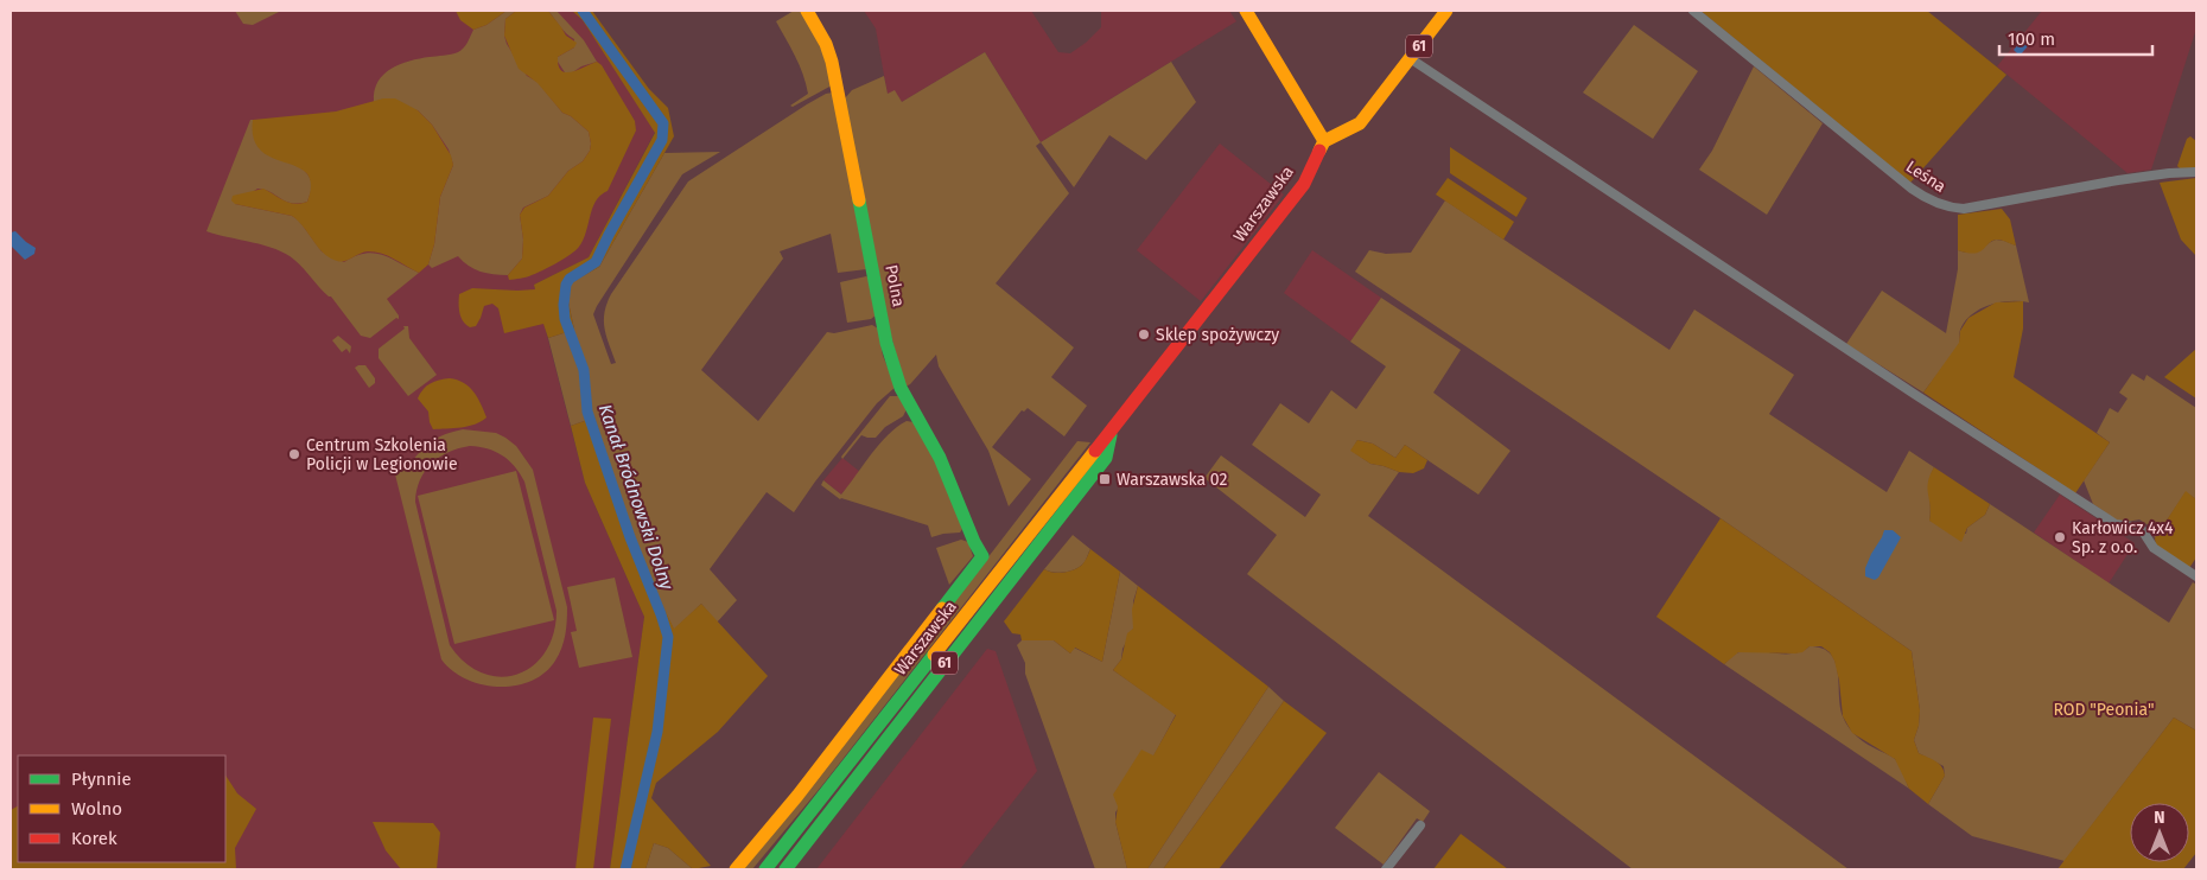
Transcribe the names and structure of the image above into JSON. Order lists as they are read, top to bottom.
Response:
{
  "streets": {
    "main road": ["61", "Warszawska", "Polna"],
    "street": ["Leśna"]
  },
  "crossings": [
    ["61", "Warszawska"]
  ],
  "water": ["Kanał Bródnowski Dolny"],
  "parks": ["ROD \"Peonia\""],
  "places": {
    "other": ["Sklep spożywczy", "Centrum Szkolenia Policji w Legionowie", "Karłowicz 4x4 Sp. z o.o."],
    "transit": ["Warszawska 02"]
  },
  "legend": ["Płynnie", "Wolno", "Korek"],
  "scale_bar": "100 m",
  "north": "top"
}
